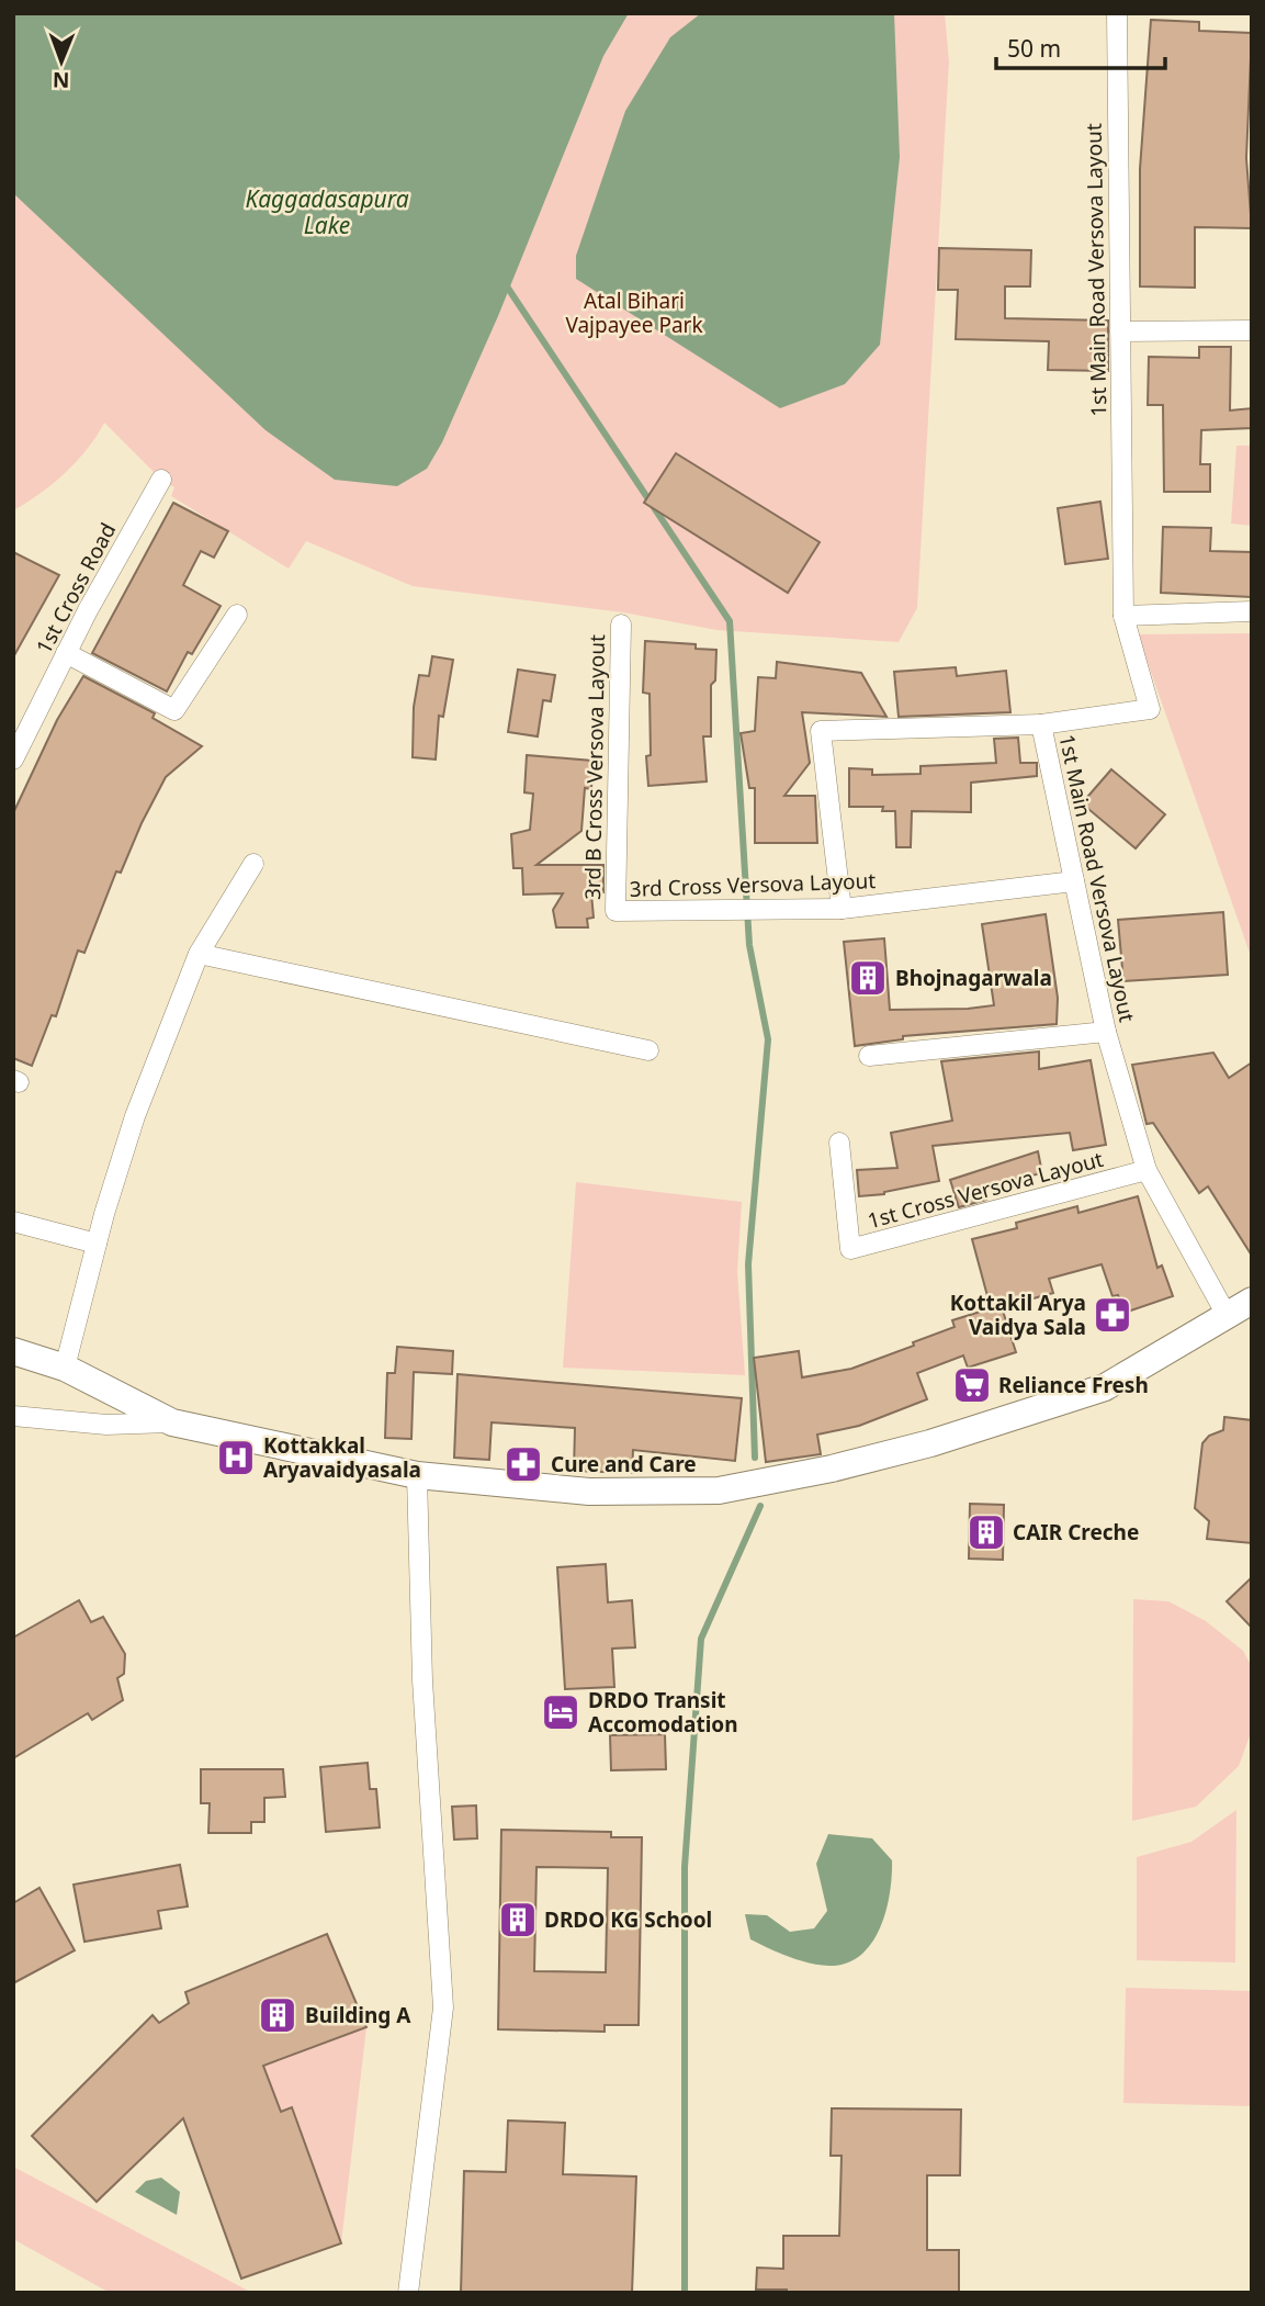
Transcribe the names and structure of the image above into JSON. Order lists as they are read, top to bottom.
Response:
{
  "streets": {
    "street": [
      "1st Main Road Versova Layout",
      "1st Cross Road",
      "3rd B Cross Versova Layout",
      "3rd Cross Versova Layout",
      "1st Cross Versova Layout"
    ]
  },
  "crossings": [
    ["1st Main Road Versova Layout", "3rd Cross Versova Layout"],
    ["1st Main Road Versova Layout", "1st Cross Versova Layout"],
    ["3rd B Cross Versova Layout", "3rd Cross Versova Layout"]
  ],
  "water": ["Kaggadasapura Lake"],
  "parks": ["Atal Bihari Vajpayee Park"],
  "places": {
    "building": [
      "Bhojnagarwala",
      "CAIR Creche",
      "DRDO KG School",
      "Building A"
    ],
    "pharmacy": ["Kottakil Arya Vaidya Sala", "Cure and Care"],
    "supermarket": ["Reliance Fresh"],
    "hospital": ["Kottakkal Aryavaidyasala"],
    "hotel": ["DRDO Transit Accomodation"]
  },
  "scale_bar": "50 m",
  "north": "bottom"
}
